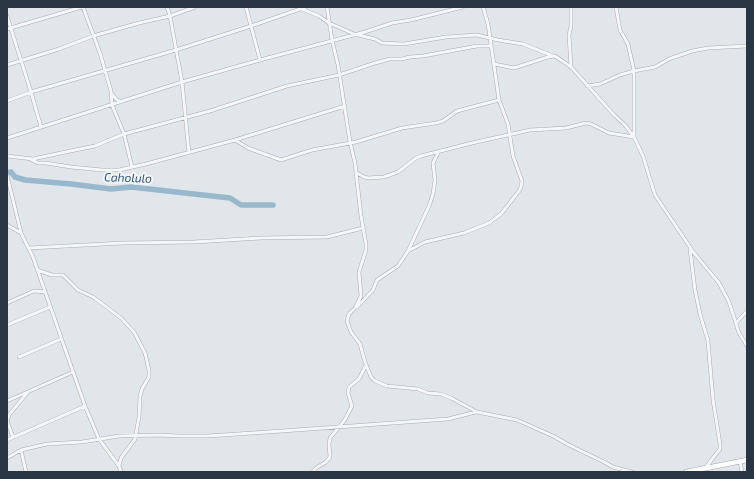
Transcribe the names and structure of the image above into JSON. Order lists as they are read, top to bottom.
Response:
{
  "water": ["Caholulo"]
}
